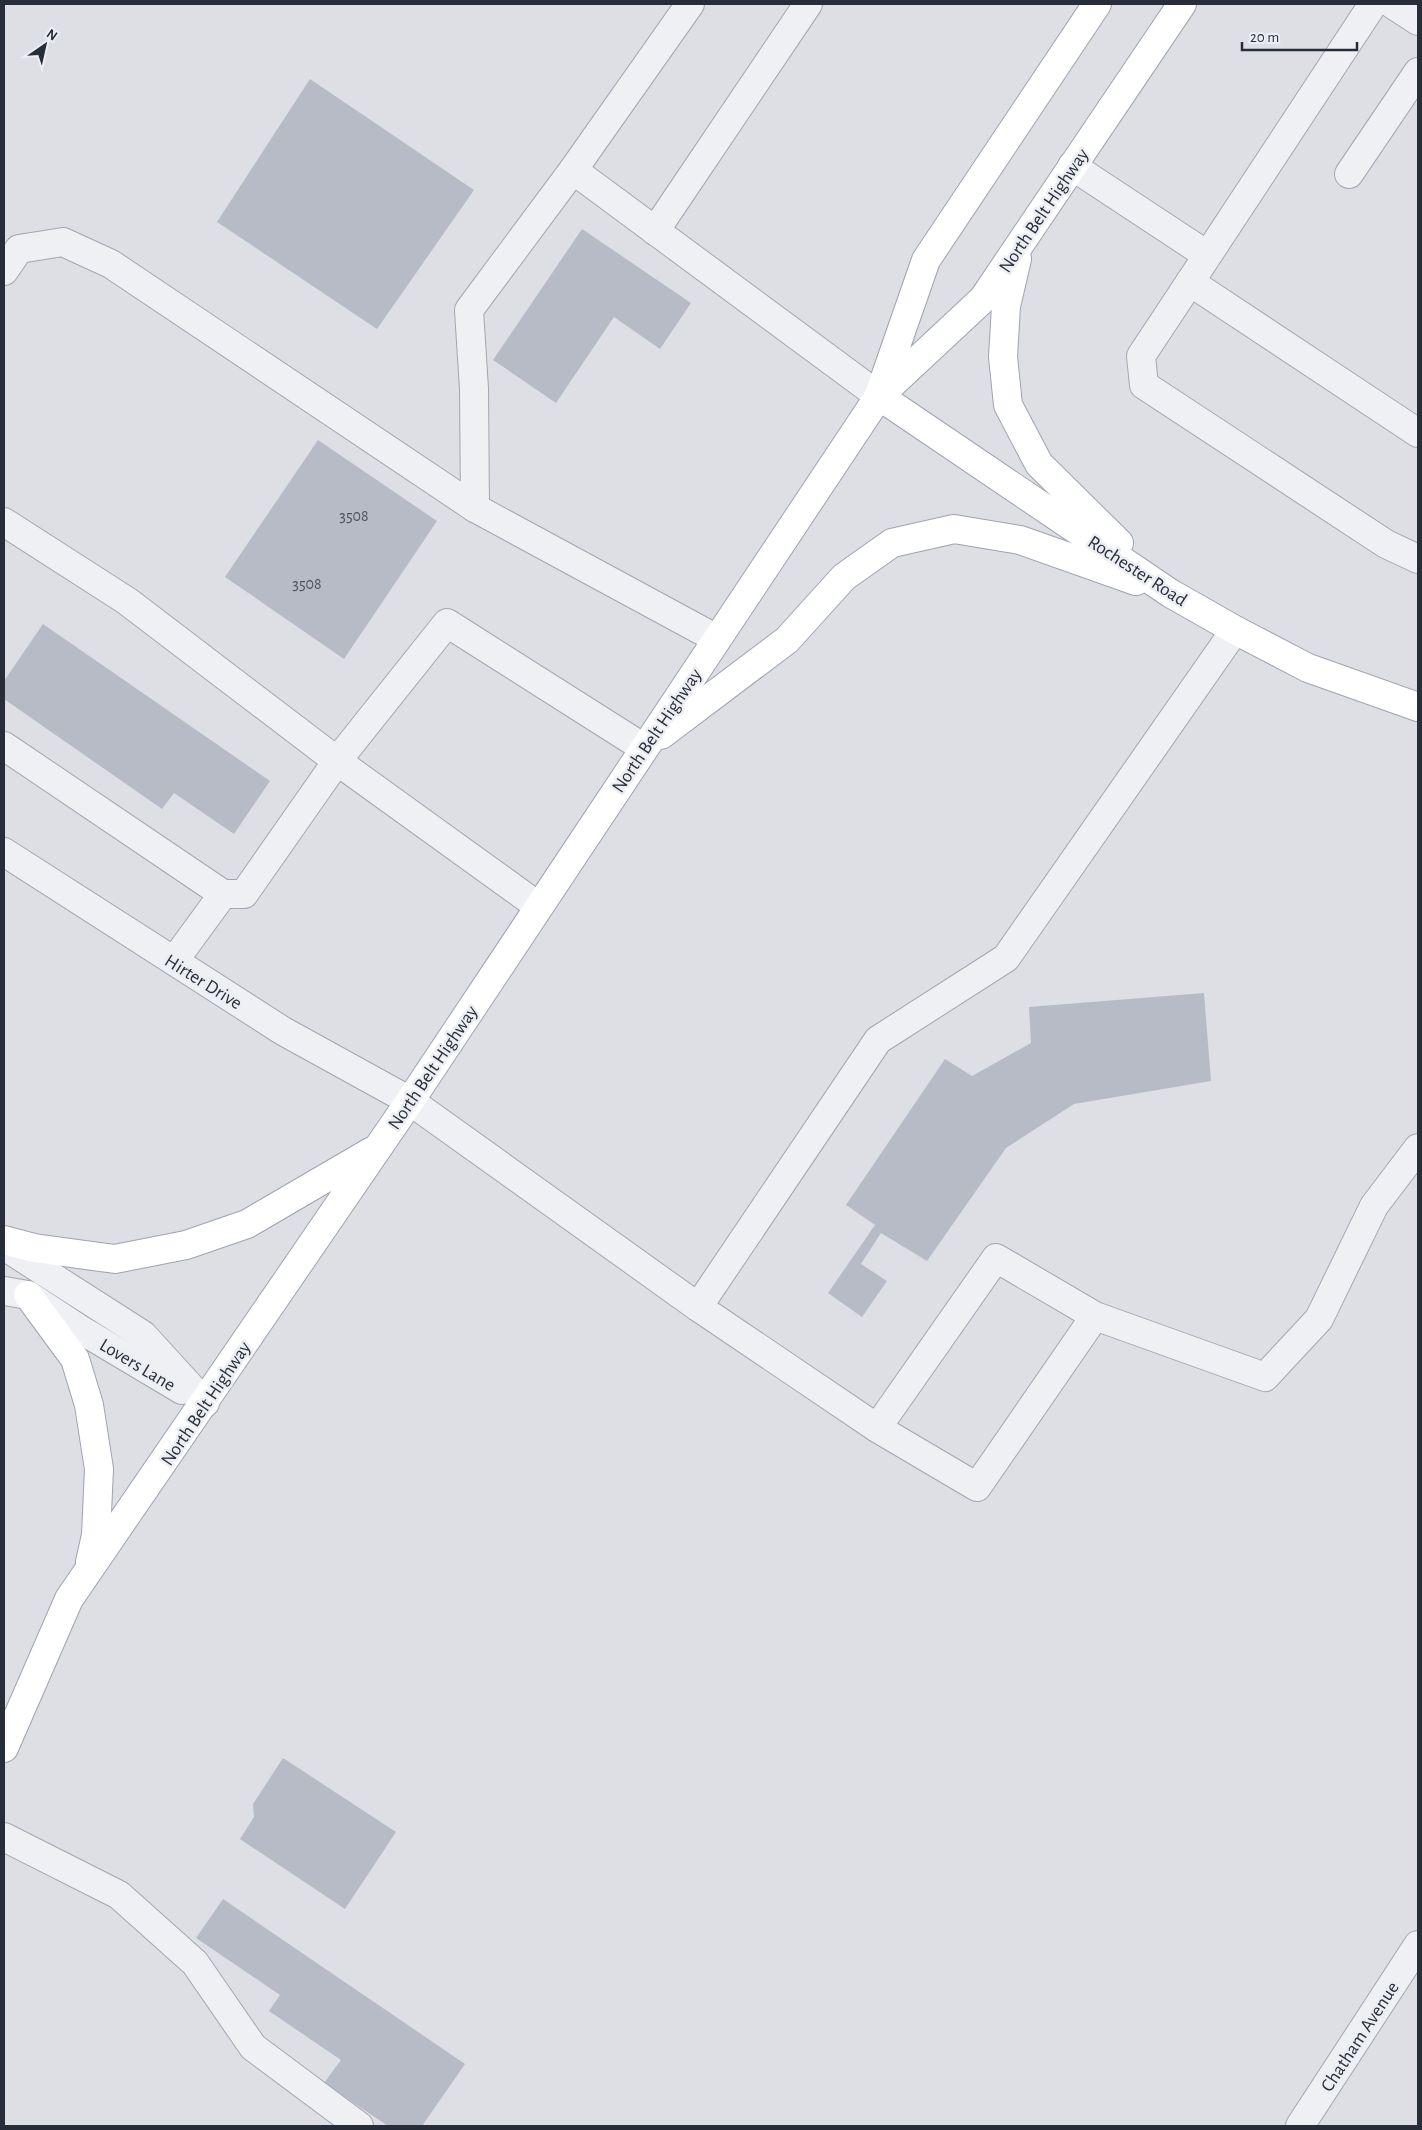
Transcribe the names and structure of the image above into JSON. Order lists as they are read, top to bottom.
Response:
{
  "streets": {
    "main road": ["North Belt Highway", "Rochester Road"],
    "street": ["Hirter Drive", "Lovers Lane", "Chatham Avenue"]
  },
  "crossings": [
    ["North Belt Highway", "Rochester Road"],
    ["North Belt Highway", "Hirter Drive"],
    ["North Belt Highway", "Lovers Lane"]
  ],
  "house_numbers": ["3508", "3508"],
  "scale_bar": "20 m",
  "north": "top right"
}
